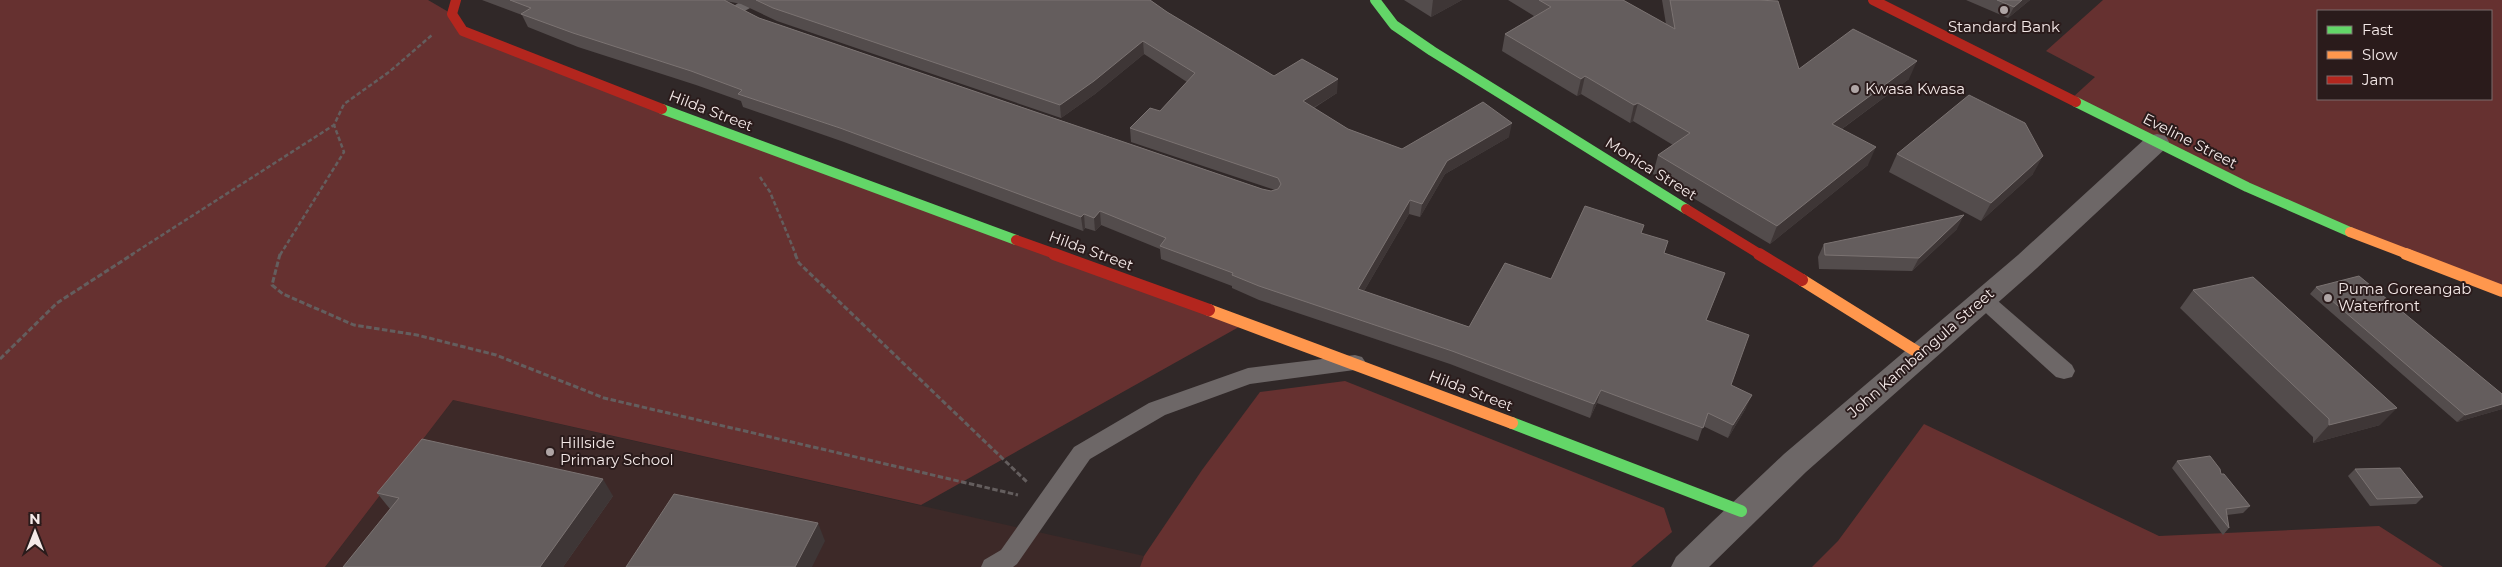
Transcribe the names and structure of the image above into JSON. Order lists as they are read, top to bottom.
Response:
{
  "streets": {
    "street": [
      "Hilda Street",
      "Eveline Street",
      "Monica Street",
      "John Kambangula Street"
    ]
  },
  "crossings": [
    ["Hilda Street", "John Kambangula Street"],
    ["Eveline Street", "John Kambangula Street"],
    ["Monica Street", "John Kambangula Street"]
  ],
  "places": [
    "Standard Bank",
    "Kwasa Kwasa",
    "Puma Goreangab Waterfront",
    "Hillside Primary School"
  ],
  "legend": ["Fast", "Slow", "Jam"],
  "north": "top"
}
